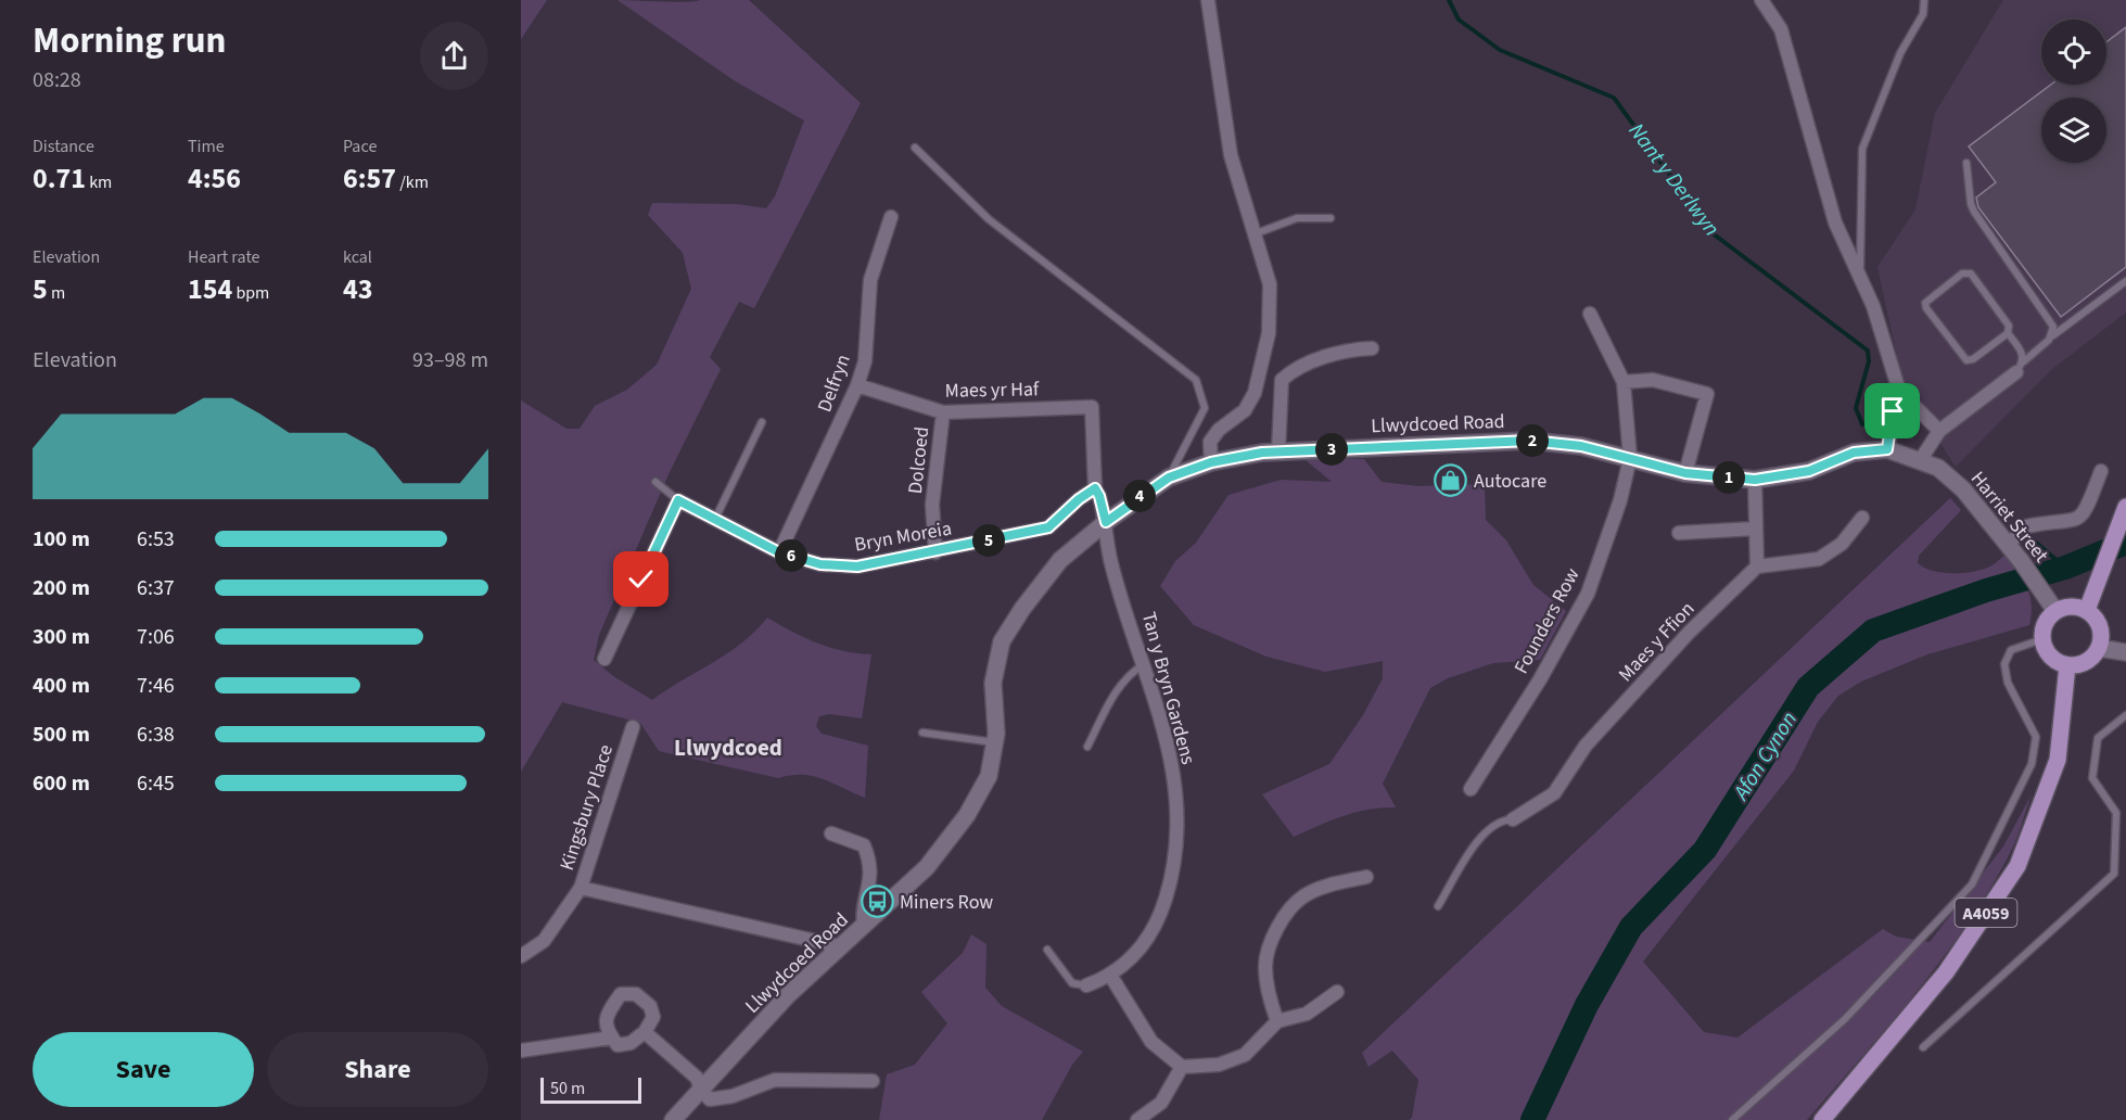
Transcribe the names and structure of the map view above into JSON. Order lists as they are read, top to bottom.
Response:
{
  "streets": {
    "main road": ["Llwydcoed Road", "Harriet Street", "A4059"],
    "street": [
      "Delfryn",
      "Maes yr Haf",
      "Dolcoed",
      "Bryn Moreia",
      "Founders Row",
      "Maes y Ffion",
      "Tan y Bryn Gardens",
      "Kingsbury Place"
    ]
  },
  "crossings": [
    ["Delfryn", "Maes yr Haf"],
    ["Delfryn", "Bryn Moreia"],
    ["Maes yr Haf", "Dolcoed"],
    ["Maes yr Haf", "Bryn Moreia"],
    ["Llwydcoed Road", "Harriet Street"],
    ["Llwydcoed Road", "Founders Row"],
    ["Llwydcoed Road", "Tan y Bryn Gardens"],
    ["Dolcoed", "Bryn Moreia"],
    ["Harriet Street", "A4059"]
  ],
  "districts": ["Llwydcoed"],
  "water": ["Nant y Derlwyn", "Afon Cynon"],
  "places": {
    "shop": ["Autocare"],
    "bus stop": ["Miners Row"]
  },
  "scale_bar": "50 m",
  "page": {
    "heading": ["Morning run", "08:28"],
    "stats": [
      ["Distance", "0.71 km"],
      ["Time", "4:56"],
      ["Pace", "6:57 /km"],
      ["Elevation", "5 m"],
      ["Heart rate", "154 bpm"],
      ["kcal", "43"]
    ],
    "chart": ["Elevation", "93–98 m"],
    "pins": [
      "2",
      "3",
      "1",
      "4",
      "5",
      "6"
    ],
    "list": [
      {
        "name": "100 m",
        "note": "6:53"
      },
      {
        "name": "200 m",
        "note": "6:37"
      },
      {
        "name": "300 m",
        "note": "7:06"
      },
      {
        "name": "400 m",
        "note": "7:46"
      },
      {
        "name": "500 m",
        "note": "6:38"
      },
      {
        "name": "600 m",
        "note": "6:45"
      }
    ],
    "buttons": ["Save", "Share"],
    "scale": "50 m"
  }
}
